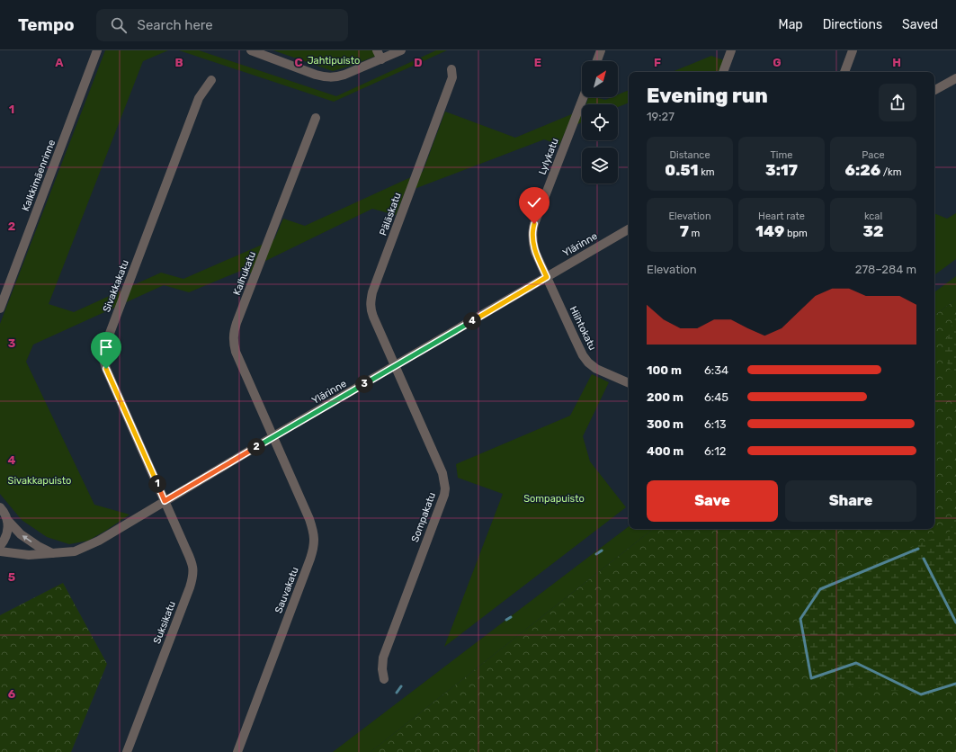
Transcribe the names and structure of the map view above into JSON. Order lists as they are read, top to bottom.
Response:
{
  "streets": {
    "street": [
      "Lylykatu",
      "Kalkkimäenrinne",
      "Päläskatu",
      "Ylärinne",
      "Kalhukatu",
      "Sivakkakatu",
      "Hiihtokatu",
      "Sompakatu",
      "Sauvakatu",
      "Suksikatu"
    ]
  },
  "crossings": [
    ["Lylykatu", "Ylärinne"],
    ["Lylykatu", "Hiihtokatu"],
    ["Päläskatu", "Ylärinne"],
    ["Päläskatu", "Sompakatu"],
    ["Ylärinne", "Kalhukatu"],
    ["Ylärinne", "Sivakkakatu"],
    ["Ylärinne", "Hiihtokatu"],
    ["Ylärinne", "Sompakatu"],
    ["Ylärinne", "Sauvakatu"],
    ["Ylärinne", "Suksikatu"],
    ["Kalhukatu", "Sauvakatu"],
    ["Sivakkakatu", "Suksikatu"]
  ],
  "parks": ["Jahtipuisto", "Sivakkapuisto", "Sompapuisto"],
  "north": "top right",
  "page": {
    "header": "Tempo",
    "search": "Search here",
    "nav": ["Map", "Directions", "Saved"],
    "heading": ["Evening run", "19:27"],
    "stats": [
      ["Distance", "0.51 km"],
      ["Time", "3:17"],
      ["Pace", "6:26 /km"],
      ["Elevation", "7 m"],
      ["Heart rate", "149 bpm"],
      ["kcal", "32"]
    ],
    "chart": ["Elevation", "278–284 m"],
    "pins": [
      "4",
      "3",
      "2",
      "1"
    ],
    "list": [
      {
        "name": "100 m",
        "note": "6:34"
      },
      {
        "name": "200 m",
        "note": "6:45"
      },
      {
        "name": "300 m",
        "note": "6:13"
      },
      {
        "name": "400 m",
        "note": "6:12"
      }
    ],
    "buttons": ["Save", "Share"]
  },
  "grid": {
    "columns": [
      "A",
      "B",
      "C",
      "D",
      "E",
      "F",
      "G",
      "H"
    ],
    "rows": [
      "1",
      "2",
      "3",
      "4",
      "5",
      "6"
    ]
  }
}
